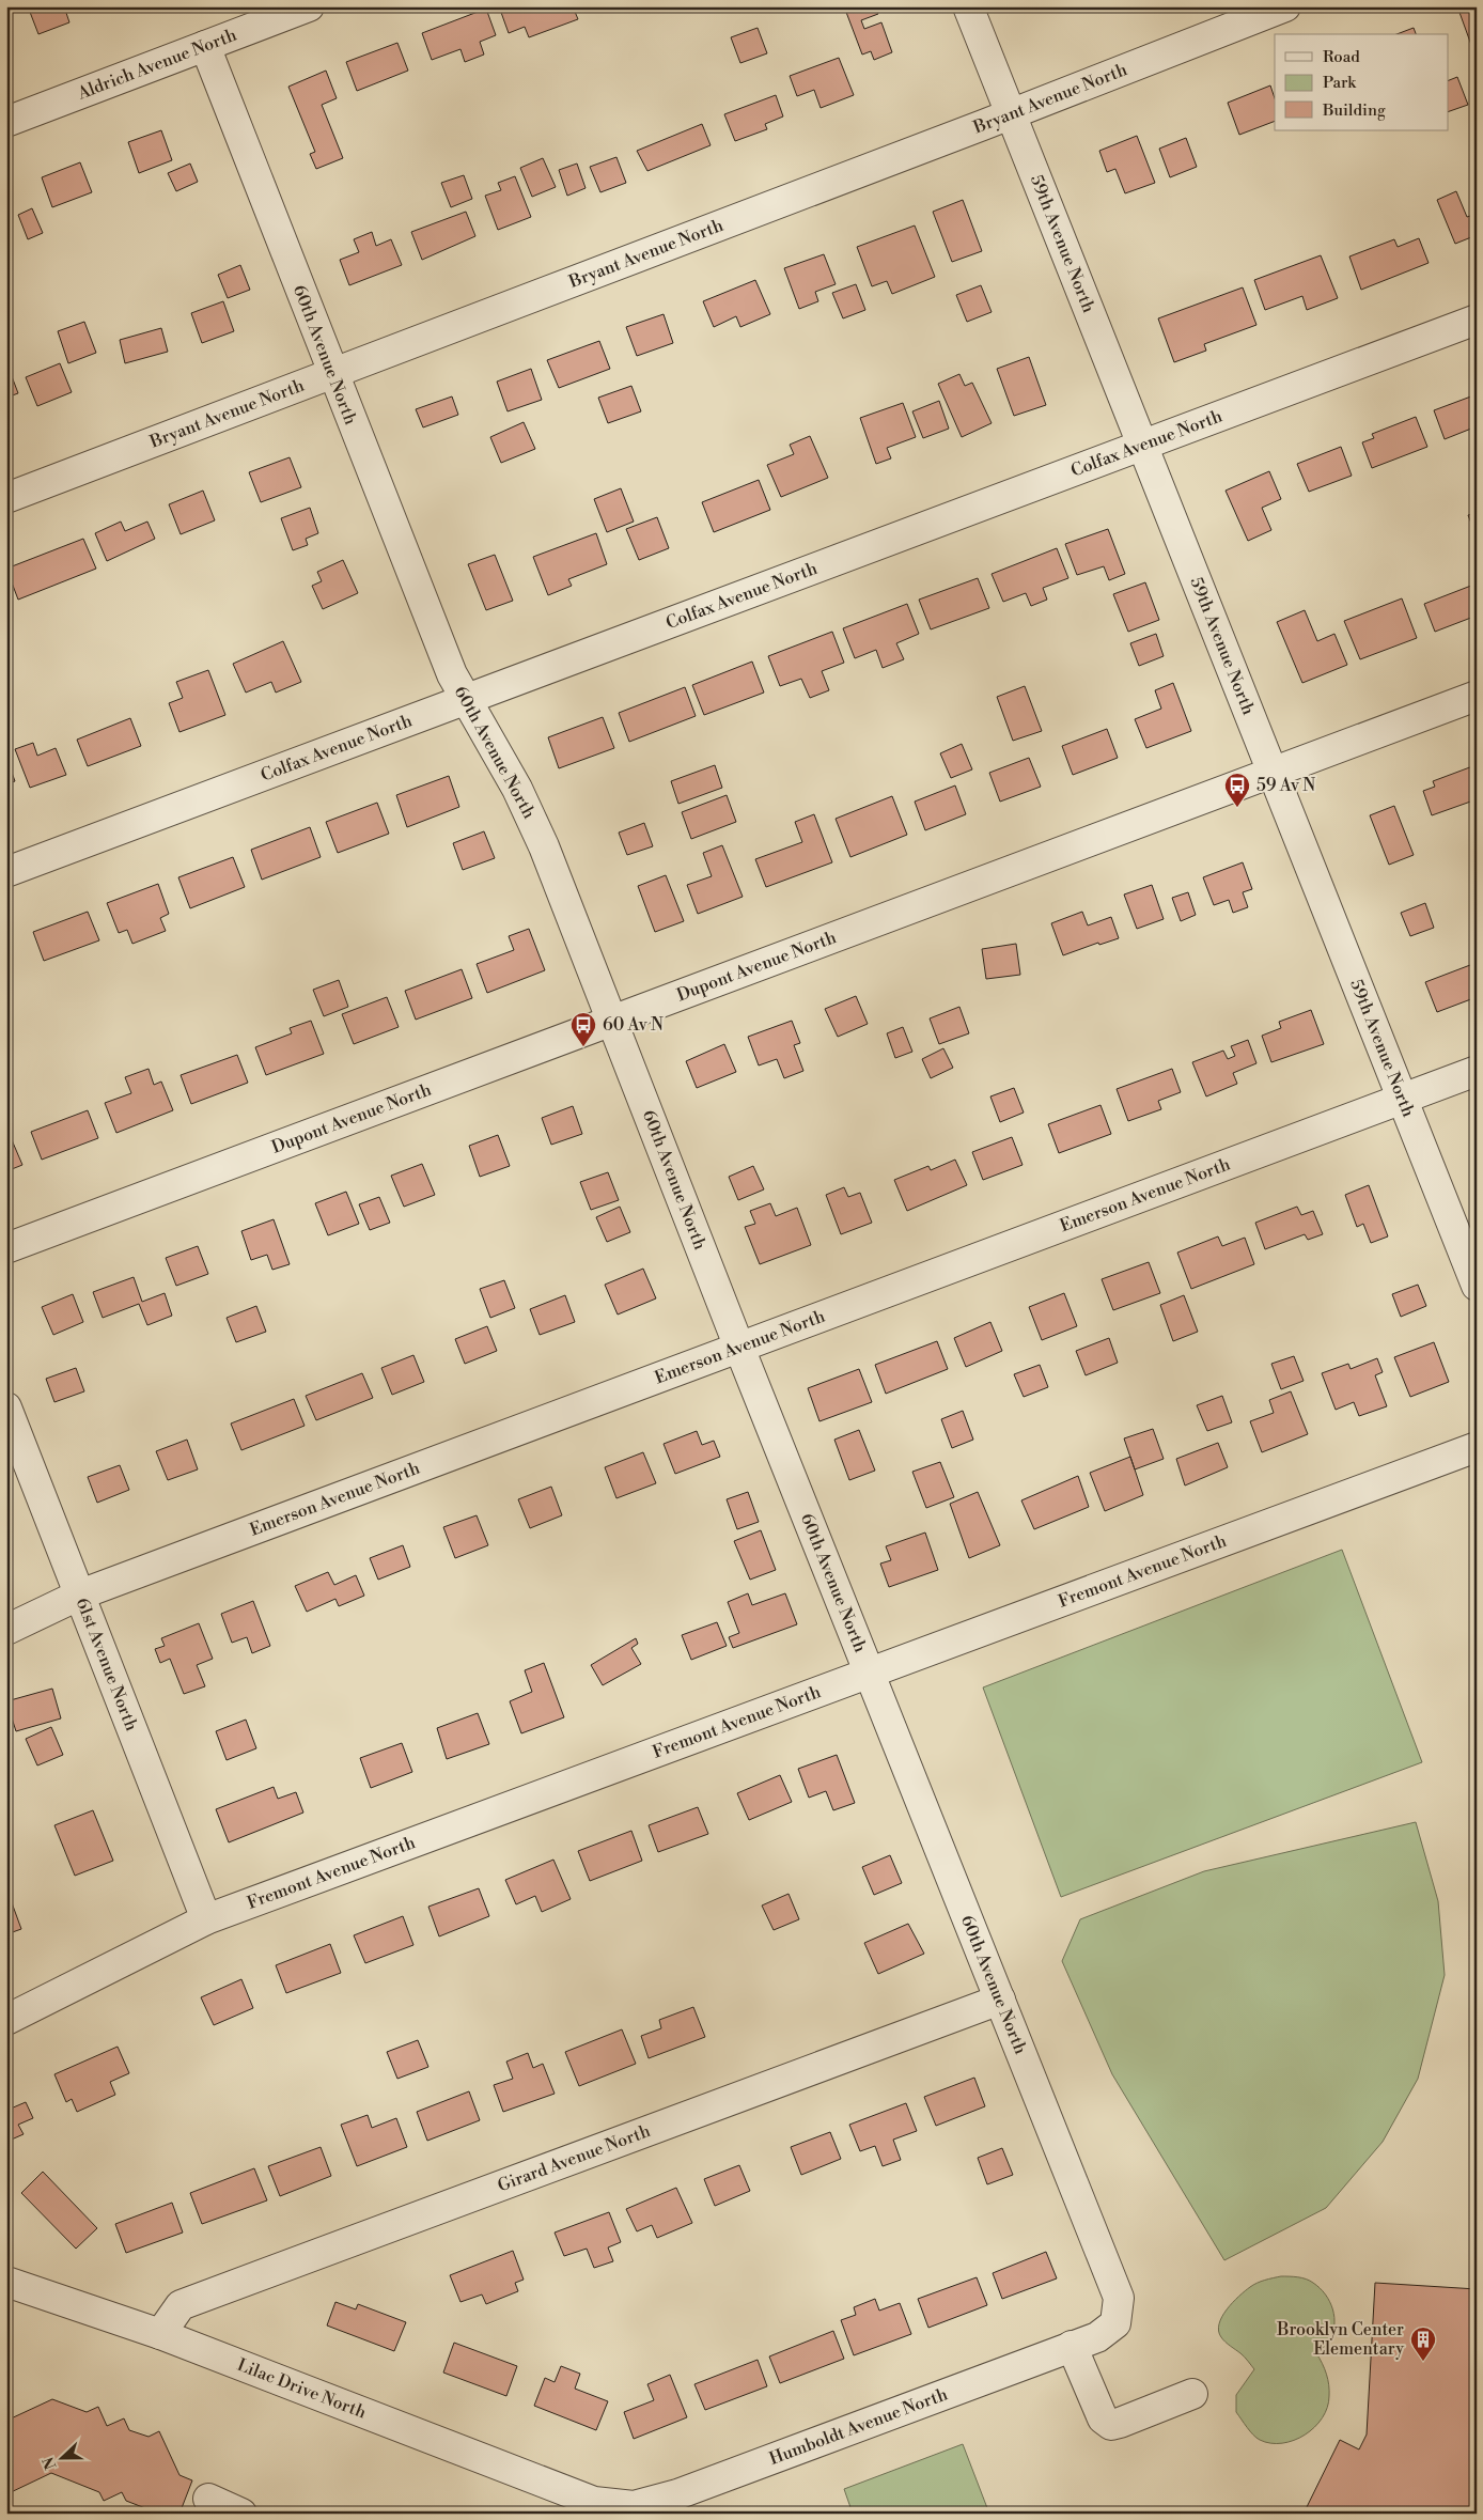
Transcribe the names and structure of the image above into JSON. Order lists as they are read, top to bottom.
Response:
{
  "streets": {
    "street": [
      "Aldrich Avenue North",
      "Bryant Avenue North",
      "59th Avenue North",
      "60th Avenue North",
      "Colfax Avenue North",
      "Dupont Avenue North",
      "Emerson Avenue North",
      "Fremont Avenue North",
      "61st Avenue North",
      "Girard Avenue North",
      "Lilac Drive North",
      "Humboldt Avenue North"
    ]
  },
  "crossings": [
    ["Aldrich Avenue North", "60th Avenue North"],
    ["Bryant Avenue North", "59th Avenue North"],
    ["Bryant Avenue North", "60th Avenue North"],
    ["59th Avenue North", "Colfax Avenue North"],
    ["59th Avenue North", "Dupont Avenue North"],
    ["59th Avenue North", "Emerson Avenue North"],
    ["60th Avenue North", "Colfax Avenue North"],
    ["60th Avenue North", "Dupont Avenue North"],
    ["60th Avenue North", "Emerson Avenue North"],
    ["60th Avenue North", "Fremont Avenue North"],
    ["60th Avenue North", "Girard Avenue North"],
    ["60th Avenue North", "Humboldt Avenue North"],
    ["Emerson Avenue North", "61st Avenue North"],
    ["Fremont Avenue North", "61st Avenue North"],
    ["Girard Avenue North", "Lilac Drive North"],
    ["Lilac Drive North", "Humboldt Avenue North"]
  ],
  "places": {
    "bus stop": ["59 Av N", "60 Av N"],
    "building": ["Brooklyn Center Elementary"]
  },
  "legend": ["Road", "Park", "Building"],
  "north": "left"
}
